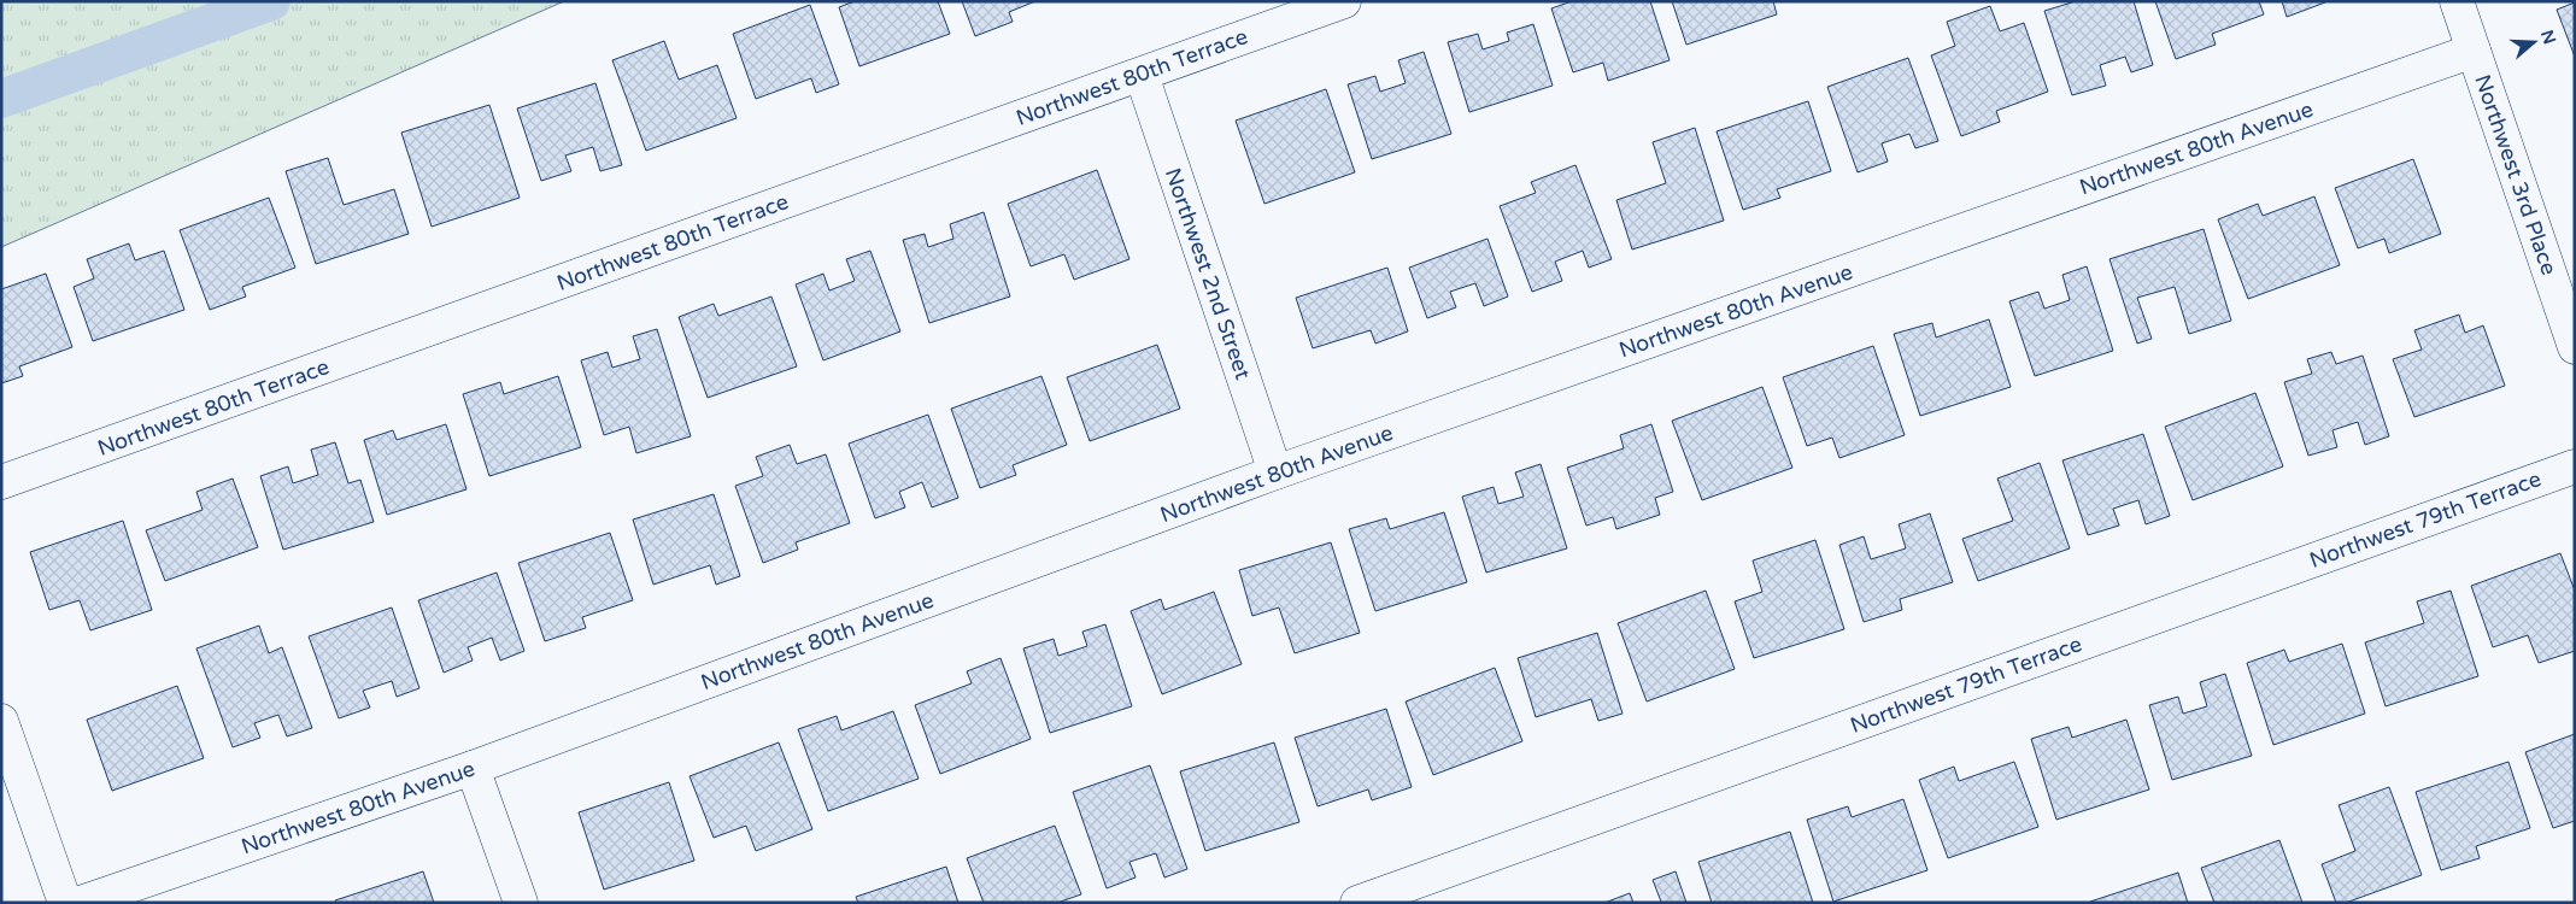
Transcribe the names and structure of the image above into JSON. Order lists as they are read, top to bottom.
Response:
{
  "streets": {
    "street": [
      "Northwest 80th Terrace",
      "Northwest 80th Avenue",
      "Northwest 3rd Place",
      "Northwest 2nd Street",
      "Northwest 79th Terrace"
    ]
  },
  "crossings": [
    ["Northwest 80th Terrace", "Northwest 2nd Street"],
    ["Northwest 80th Avenue", "Northwest 3rd Place"],
    ["Northwest 80th Avenue", "Northwest 2nd Street"]
  ],
  "north": "right"
}
